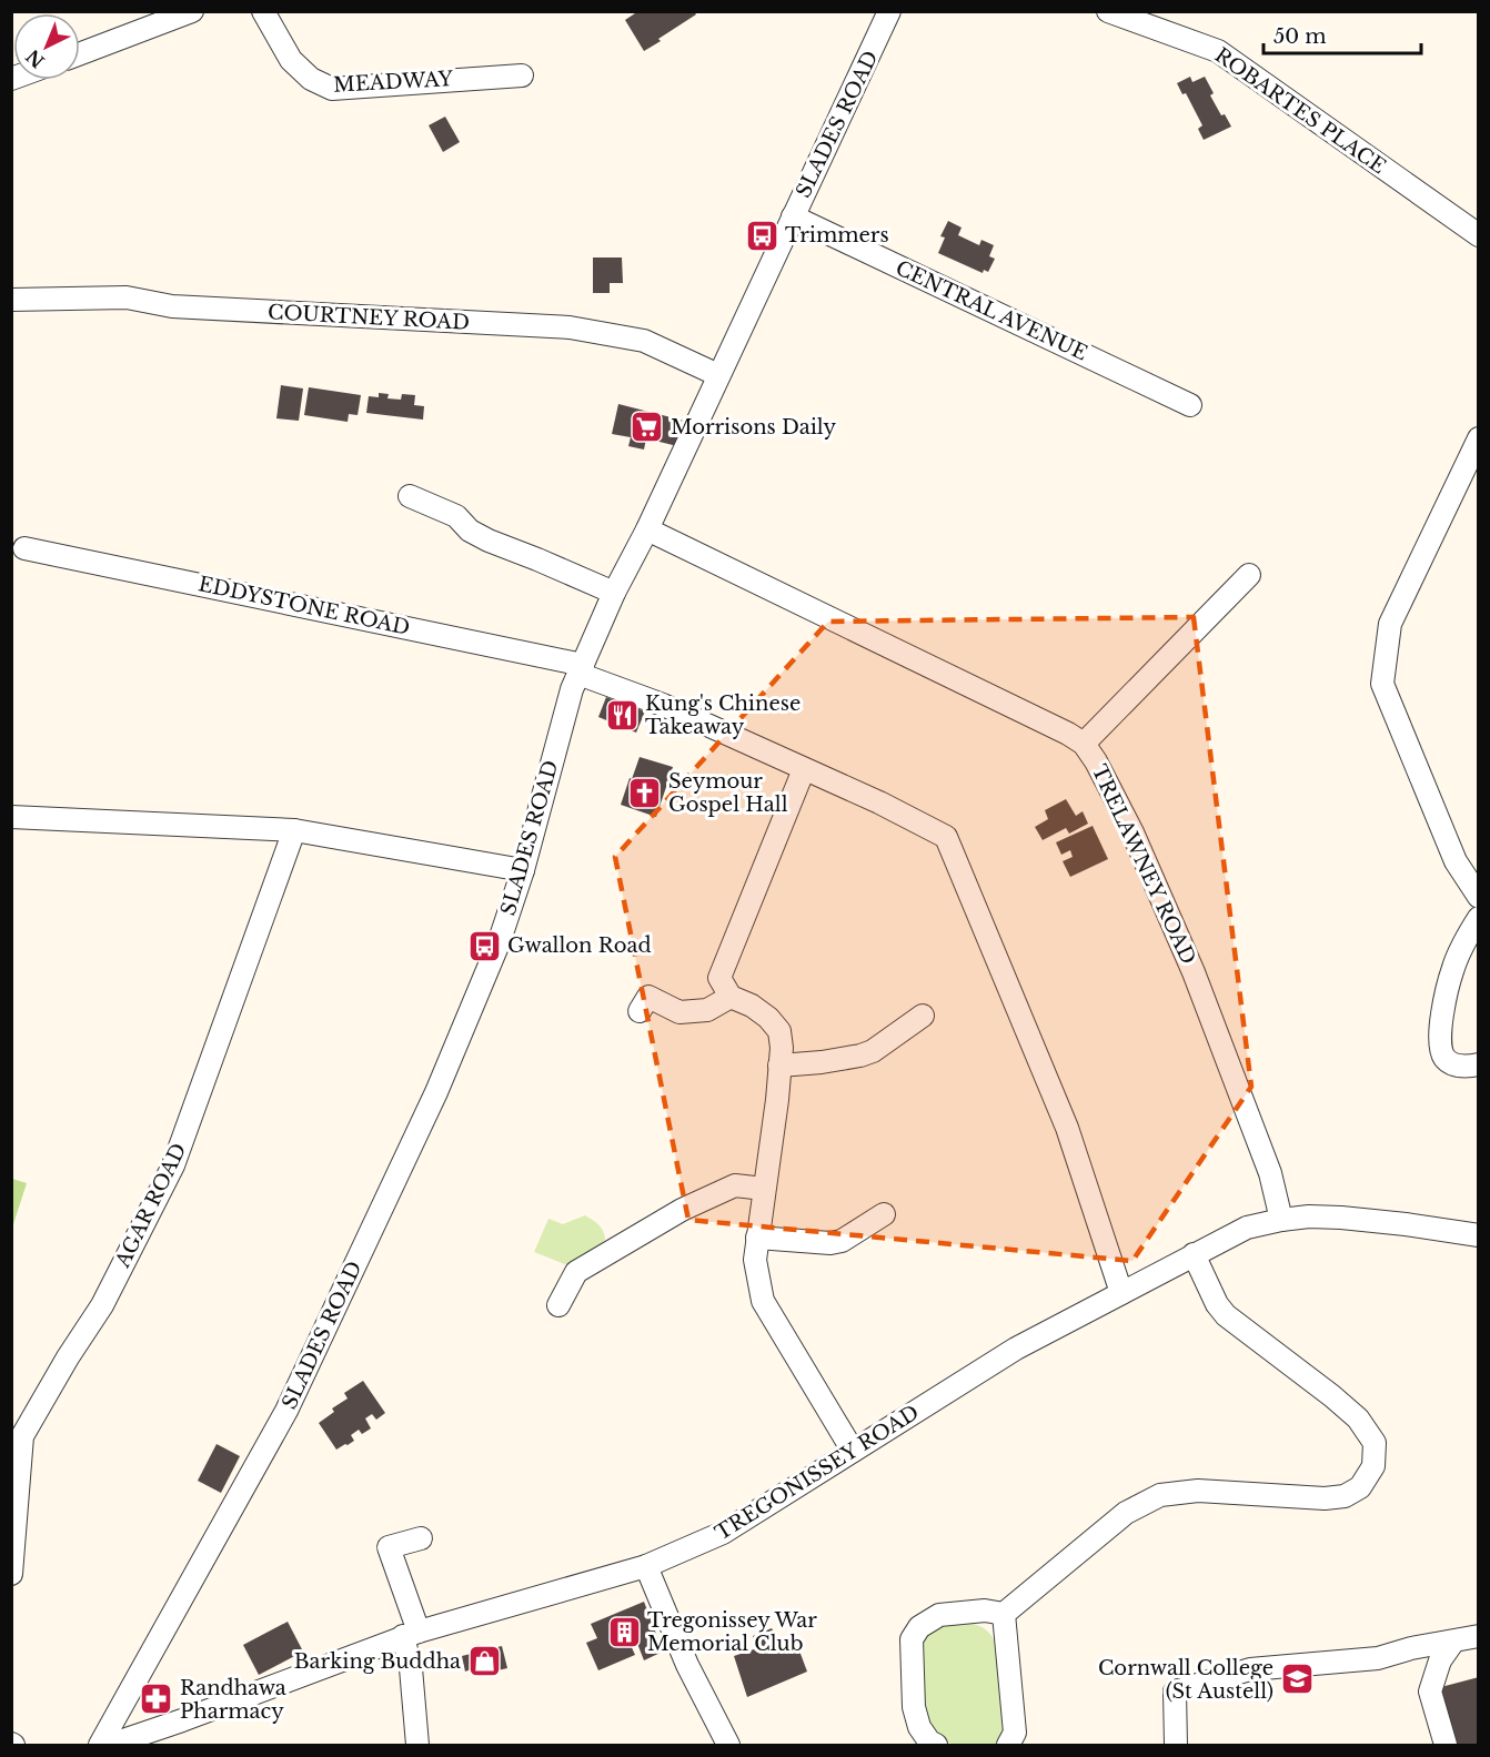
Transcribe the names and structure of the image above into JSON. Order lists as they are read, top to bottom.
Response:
{
  "streets": {
    "street": [
      "MEADWAY",
      "ROBARTES PLACE",
      "SLADES ROAD",
      "CENTRAL AVENUE",
      "COURTNEY ROAD",
      "EDDYSTONE ROAD",
      "TRELAWNEY ROAD",
      "AGAR ROAD",
      "TREGONISSEY ROAD"
    ]
  },
  "crossings": [
    ["SLADES ROAD", "CENTRAL AVENUE"],
    ["SLADES ROAD", "COURTNEY ROAD"],
    ["SLADES ROAD", "EDDYSTONE ROAD"],
    ["SLADES ROAD", "TRELAWNEY ROAD"],
    ["SLADES ROAD", "TREGONISSEY ROAD"],
    ["EDDYSTONE ROAD", "TREGONISSEY ROAD"],
    ["TRELAWNEY ROAD", "TREGONISSEY ROAD"]
  ],
  "places": {
    "bus stop": ["Trimmers", "Gwallon Road"],
    "supermarket": ["Morrisons Daily"],
    "restaurant": ["Kung's Chinese Takeaway"],
    "church": ["Seymour Gospel Hall"],
    "building": ["Tregonissey War Memorial Club"],
    "shop": ["Barking Buddha"],
    "school or university": ["Cornwall College (St Austell)"],
    "pharmacy": ["Randhawa Pharmacy"]
  },
  "scale_bar": "50 m",
  "north": "bottom left"
}
